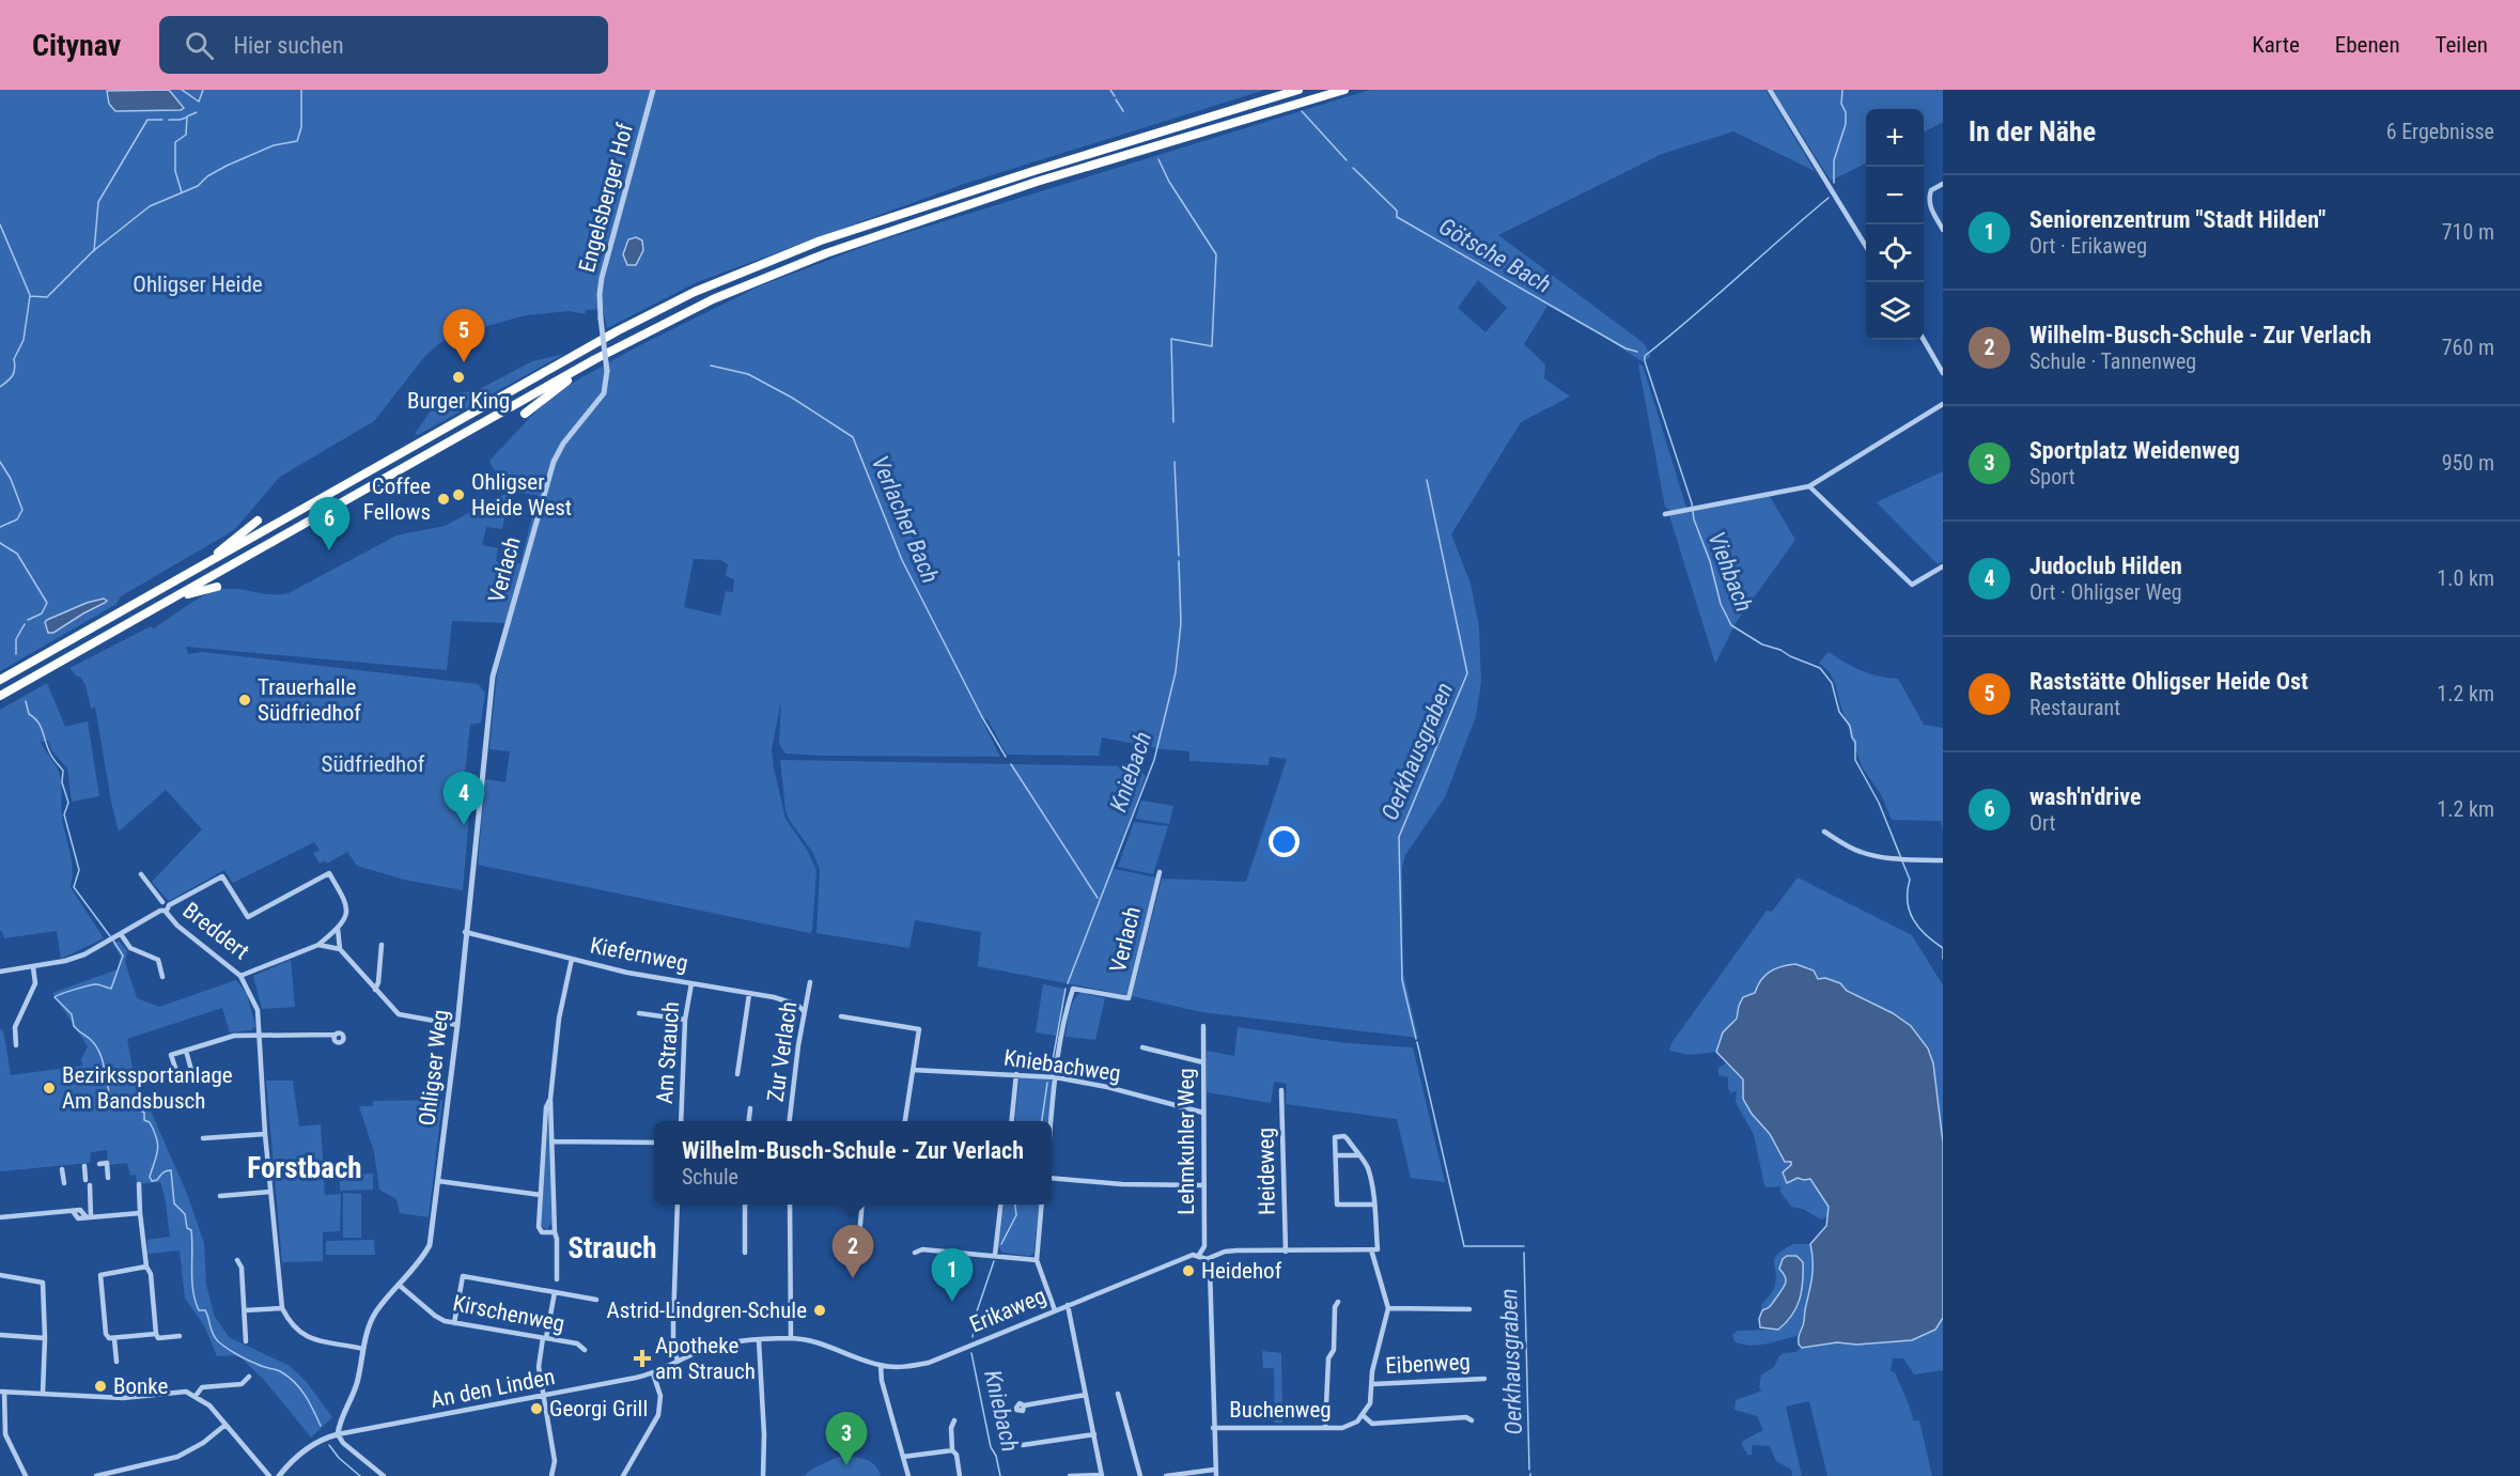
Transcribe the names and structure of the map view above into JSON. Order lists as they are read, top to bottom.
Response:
{
  "streets": {
    "street": [
      "Engelsberger Hof",
      "Verlach",
      "Breddert",
      "Kiefernweg",
      "Zur Verlach",
      "Am Strauch",
      "Kniebachweg",
      "Ohligser Weg",
      "Lehmkuhler Weg",
      "Heideweg",
      "Erikaweg",
      "Kirschenweg",
      "Eibenweg",
      "An den Linden",
      "Buchenweg"
    ]
  },
  "crossings": [
    ["Engelsberger Hof", "Verlach"],
    ["Verlach", "Kniebachweg"],
    ["Verlach", "Ohligser Weg"],
    ["Kiefernweg", "Zur Verlach"],
    ["Kiefernweg", "Am Strauch"],
    ["Kiefernweg", "Ohligser Weg"],
    ["Kniebachweg", "Lehmkuhler Weg"],
    ["Ohligser Weg", "Kirschenweg"],
    ["Ohligser Weg", "An den Linden"],
    ["Lehmkuhler Weg", "Erikaweg"],
    ["Erikaweg", "An den Linden"],
    ["Eibenweg", "Buchenweg"]
  ],
  "districts": ["Forstbach", "Strauch"],
  "water": [
    "Götsche Bach",
    "Verlacher Bach",
    "Viehbach",
    "Oerkhausgraben",
    "Kniebach"
  ],
  "parks": ["Ohligser Heide", "Südfriedhof"],
  "places": {
    "other": [
      "Burger King",
      "Ohligser Heide West",
      "Coffee Fellows",
      "Trauerhalle Südfriedhof",
      "Bezirkssportanlage Am Bandsbusch",
      "Heidehof",
      "Astrid-Lindgren-Schule",
      "Bonke",
      "Georgi Grill"
    ],
    "health": ["Apotheke am Strauch"]
  },
  "page": {
    "header": "Citynav",
    "search": "Hier suchen",
    "nav": ["Karte", "Ebenen", "Teilen"],
    "heading": ["In der Nähe", "6 Ergebnisse"],
    "map_buttons": ["+", "−"],
    "list": [
      {
        "mark": "1",
        "name": "Seniorenzentrum \"Stadt Hilden\"",
        "note": "Ort · Erikaweg",
        "value": "710 m"
      },
      {
        "mark": "2",
        "name": "Wilhelm-Busch-Schule - Zur Verlach",
        "note": "Schule · Tannenweg",
        "value": "760 m"
      },
      {
        "mark": "3",
        "name": "Sportplatz Weidenweg",
        "note": "Sport",
        "value": "950 m"
      },
      {
        "mark": "4",
        "name": "Judoclub Hilden",
        "note": "Ort · Ohligser Weg",
        "value": "1.0 km"
      },
      {
        "mark": "5",
        "name": "Raststätte Ohligser Heide Ost",
        "note": "Restaurant",
        "value": "1.2 km"
      },
      {
        "mark": "6",
        "name": "wash'n'drive",
        "note": "Ort",
        "value": "1.2 km"
      }
    ],
    "pins": [
      "5",
      "6",
      "4",
      "2",
      "1",
      "3"
    ],
    "popup": ["Wilhelm-Busch-Schule - Zur Verlach", "Schule"]
  }
}
